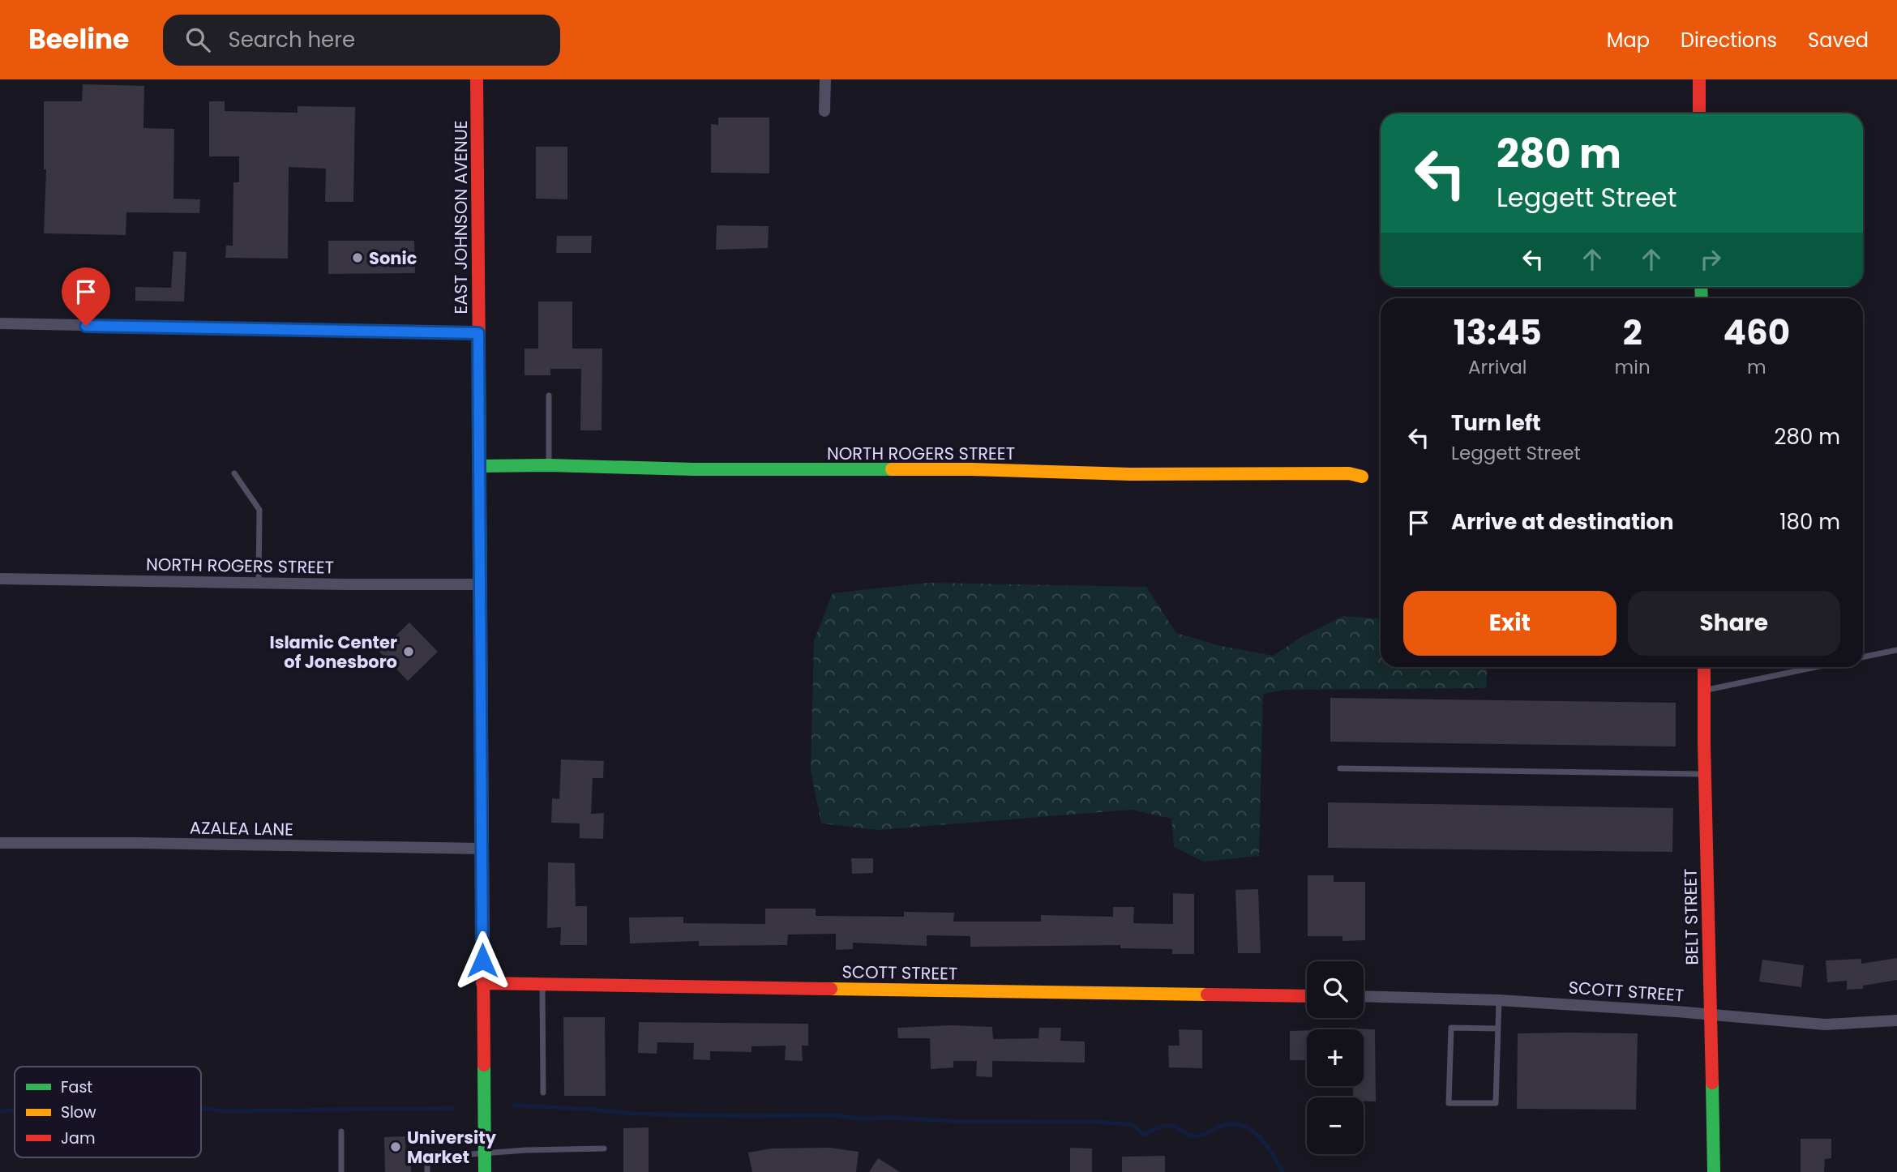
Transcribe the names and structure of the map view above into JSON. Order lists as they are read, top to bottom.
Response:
{
  "streets": {
    "street": [
      "EAST JOHNSON AVENUE",
      "NORTH ROGERS STREET",
      "AZALEA LANE",
      "BELT STREET",
      "SCOTT STREET"
    ]
  },
  "crossings": [
    ["EAST JOHNSON AVENUE", "NORTH ROGERS STREET"],
    ["EAST JOHNSON AVENUE", "AZALEA LANE"],
    ["EAST JOHNSON AVENUE", "SCOTT STREET"],
    ["BELT STREET", "SCOTT STREET"]
  ],
  "places": ["Sonic", "Islamic Center of Jonesboro", "University Market"],
  "legend": ["Fast", "Slow", "Jam"],
  "page": {
    "header": "Beeline",
    "search": "Search here",
    "nav": ["Map", "Directions", "Saved"],
    "turn": ["280 m", "Leggett Street"],
    "eta": [
      "13:45",
      "Arrival",
      "2",
      "min",
      "460",
      "m"
    ],
    "list": [
      {
        "name": "Turn left",
        "note": "Leggett Street",
        "value": "280 m"
      },
      {
        "name": "Arrive at destination",
        "value": "180 m"
      }
    ],
    "buttons": ["Exit", "Share"],
    "map_buttons": ["+", "−"]
  }
}
